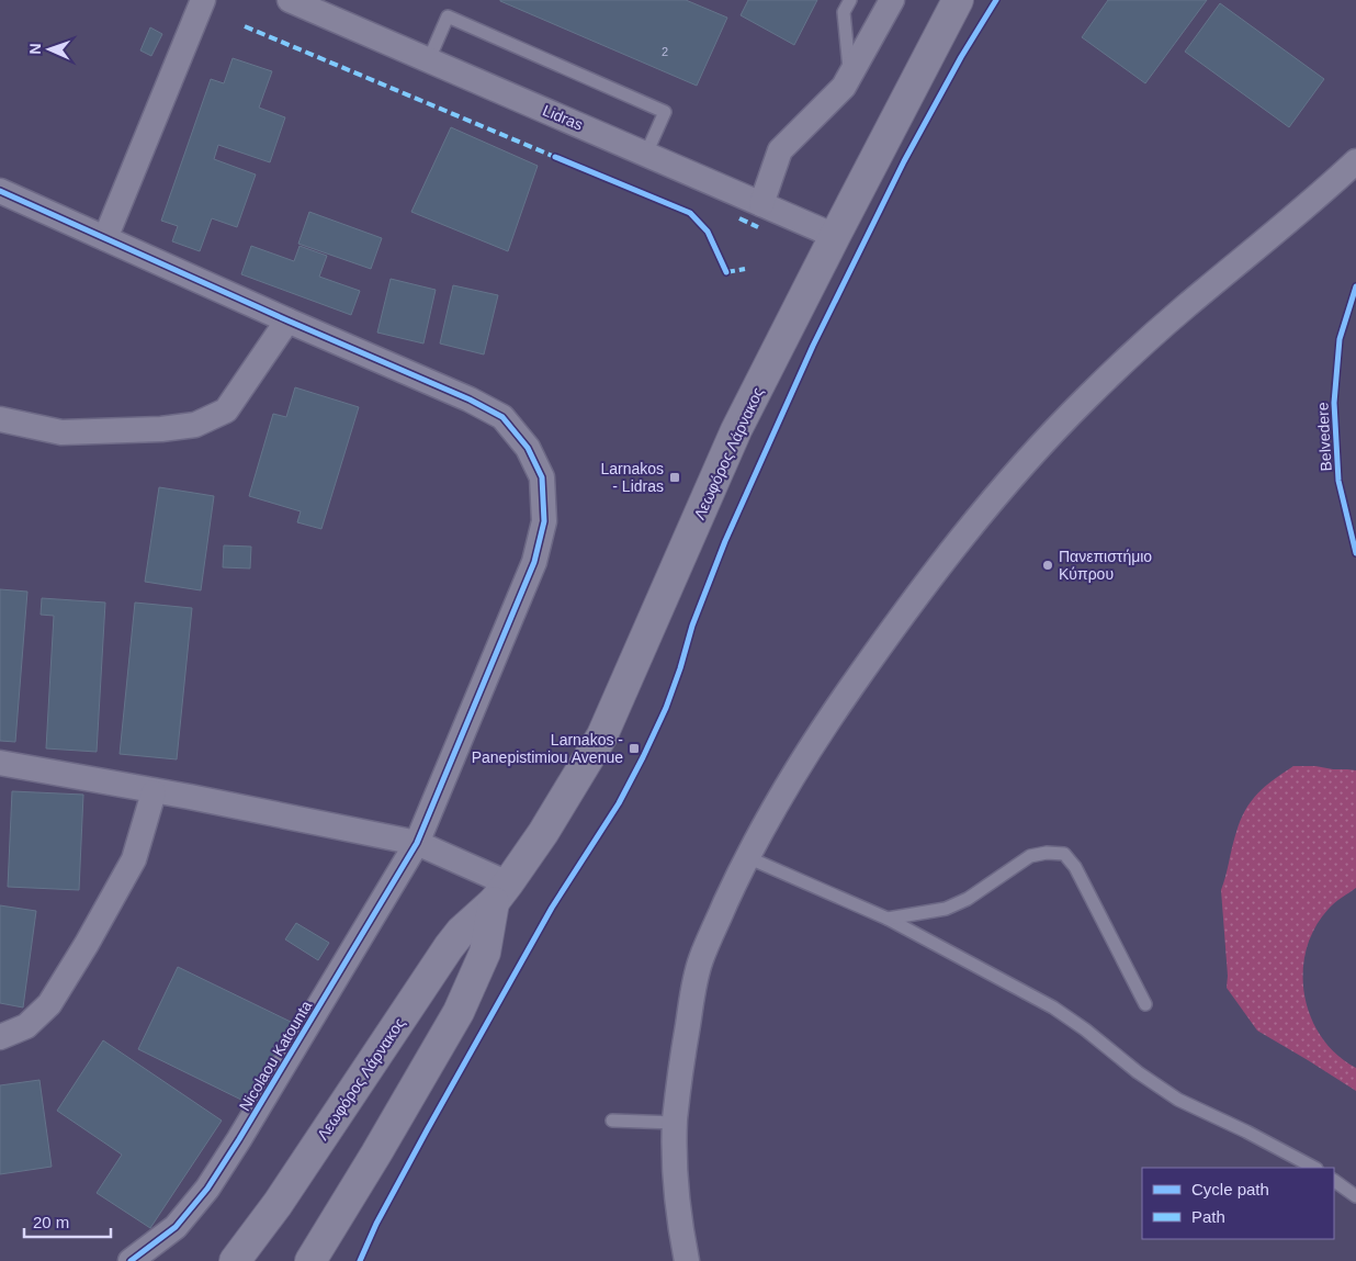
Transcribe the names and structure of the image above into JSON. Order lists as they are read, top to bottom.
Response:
{
  "streets": {
    "main road": ["Λεωφόρος Λάρνακος"],
    "street": ["Lidras", "Nicolaou Katounta"],
    "cycle path": ["Belvedere"]
  },
  "crossings": [
    ["Lidras", "Λεωφόρος Λάρνακος"]
  ],
  "places": {
    "transit": ["Larnakos - Lidras", "Larnakos - Panepistimiou Avenue"],
    "other": ["Πανεπιστήμιο Κύπρου"]
  },
  "house_numbers": ["2"],
  "legend": ["Cycle path", "Path"],
  "scale_bar": "20 m",
  "north": "left"
}
